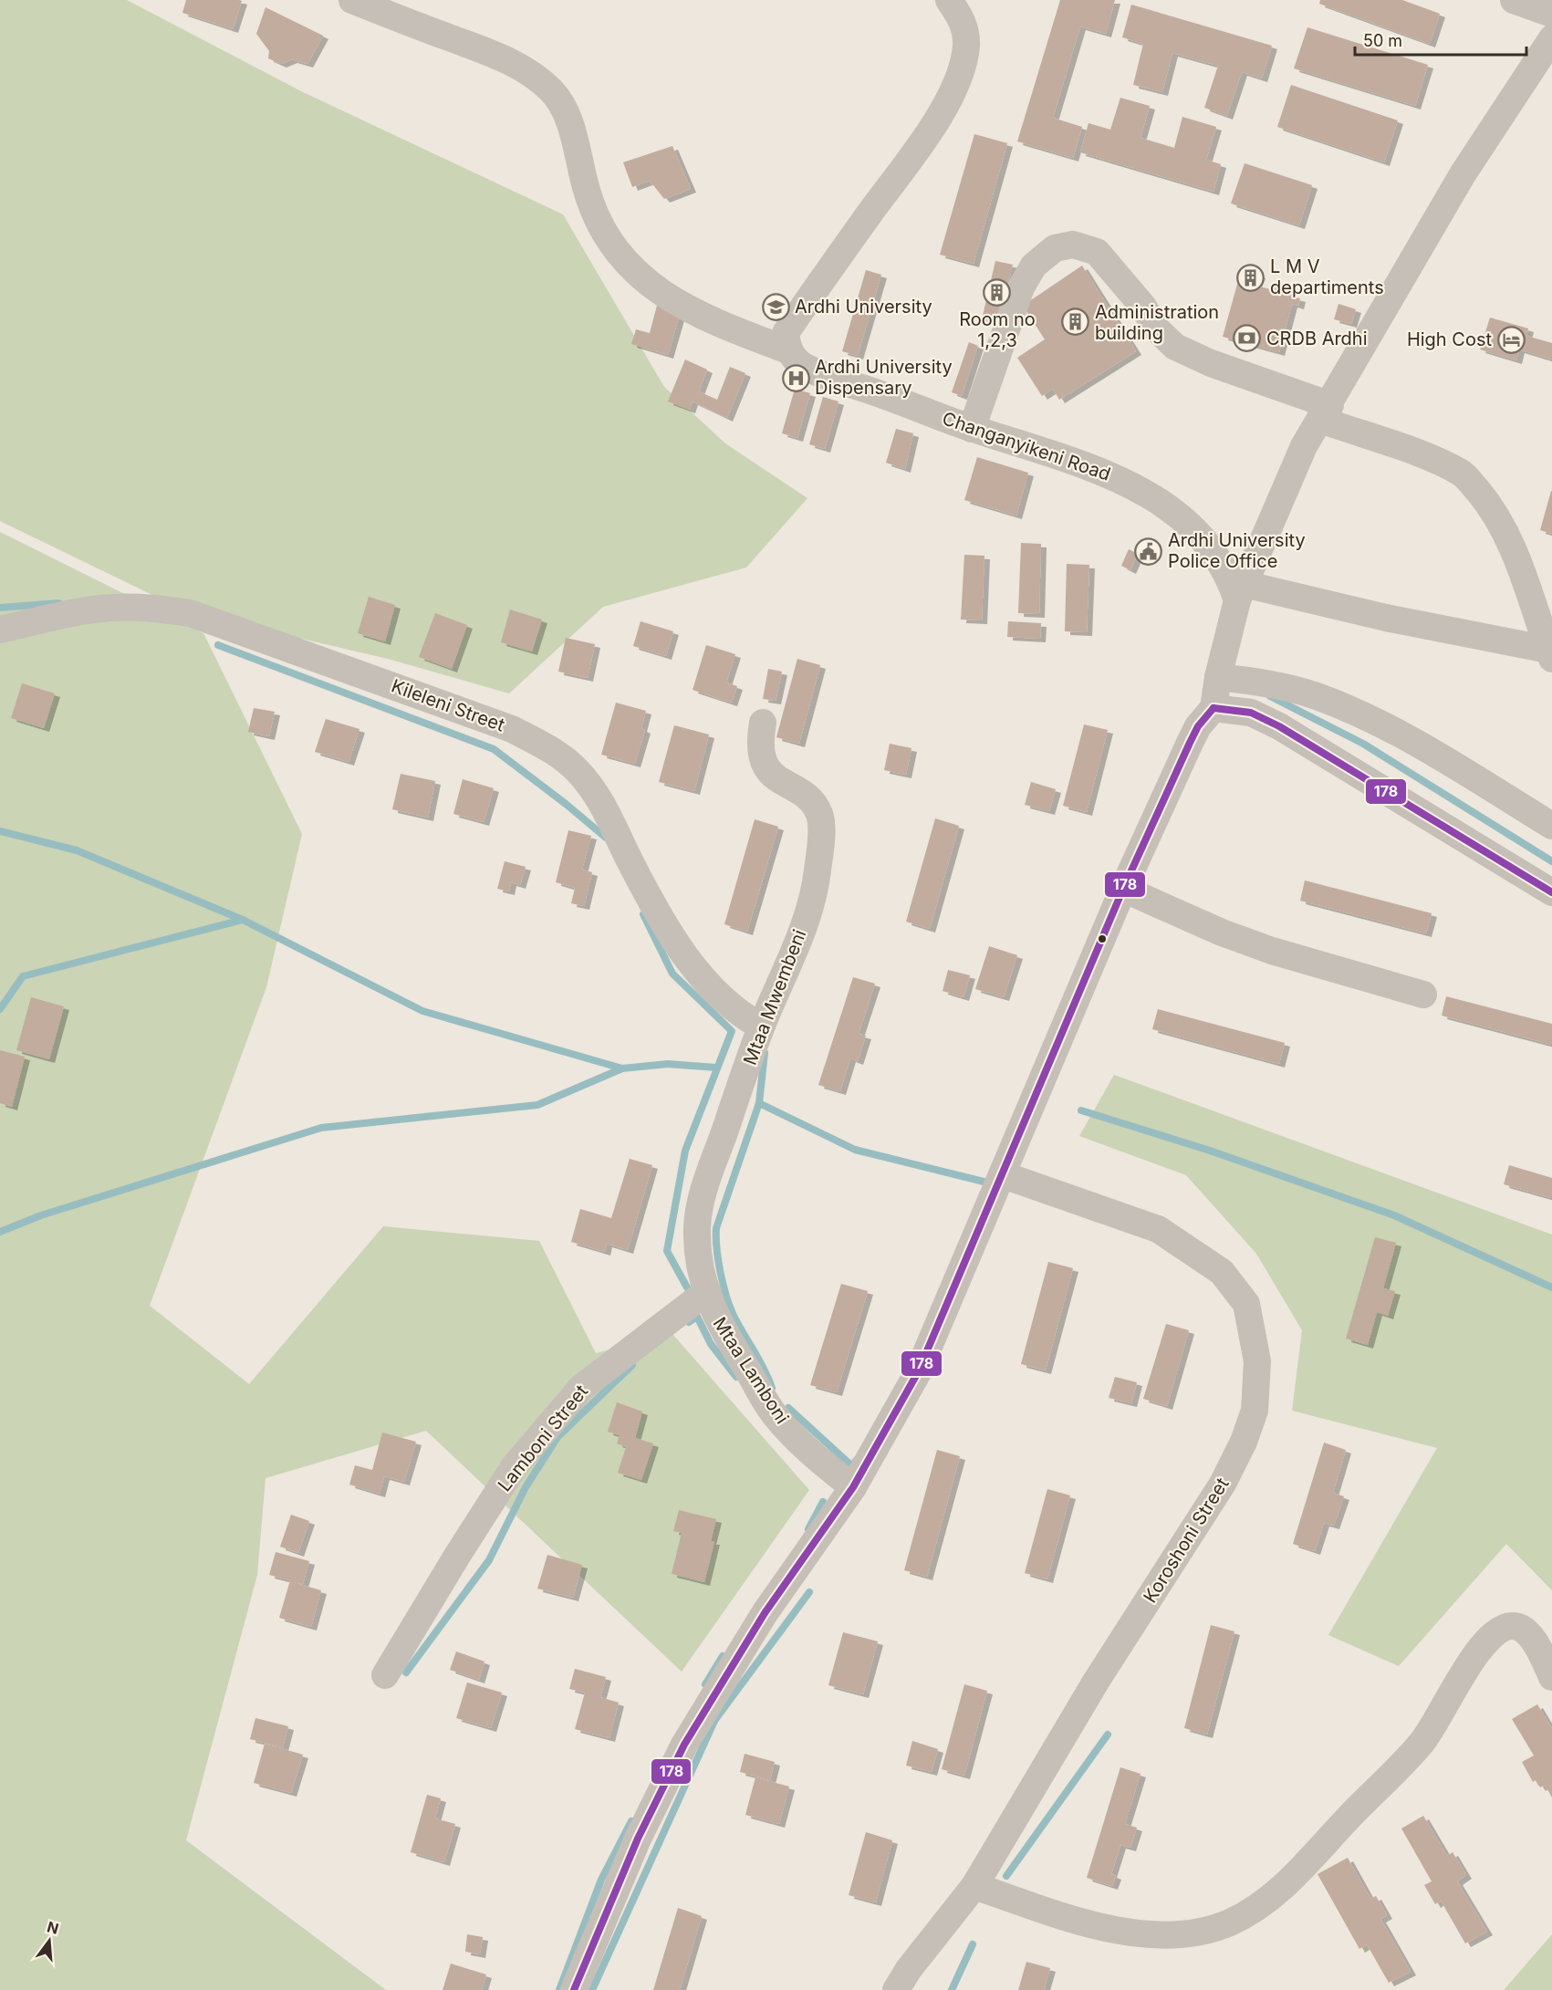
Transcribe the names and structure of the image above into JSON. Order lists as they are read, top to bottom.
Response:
{
  "streets": {
    "street": [
      "Changanyikeni Road",
      "Kileleni Street",
      "Mtaa Mwembeni",
      "Mtaa Lamboni",
      "Lamboni Street",
      "Koroshoni Street"
    ]
  },
  "crossings": [
    ["Kileleni Street", "Mtaa Mwembeni"],
    ["Mtaa Mwembeni", "Mtaa Lamboni"],
    ["Mtaa Mwembeni", "Lamboni Street"],
    ["Mtaa Lamboni", "Lamboni Street"]
  ],
  "places": {
    "building": ["L M V departiments", "Room no 1,2,3", "Administration building"],
    "school or university": ["Ardhi University"],
    "bank": ["CRDB Ardhi"],
    "hotel": ["High Cost"],
    "hospital": ["Ardhi University Dispensary"],
    "public building": ["Ardhi University Police Office"]
  },
  "lines": ["transit line 178"],
  "scale_bar": "50 m",
  "north": "top"
}
